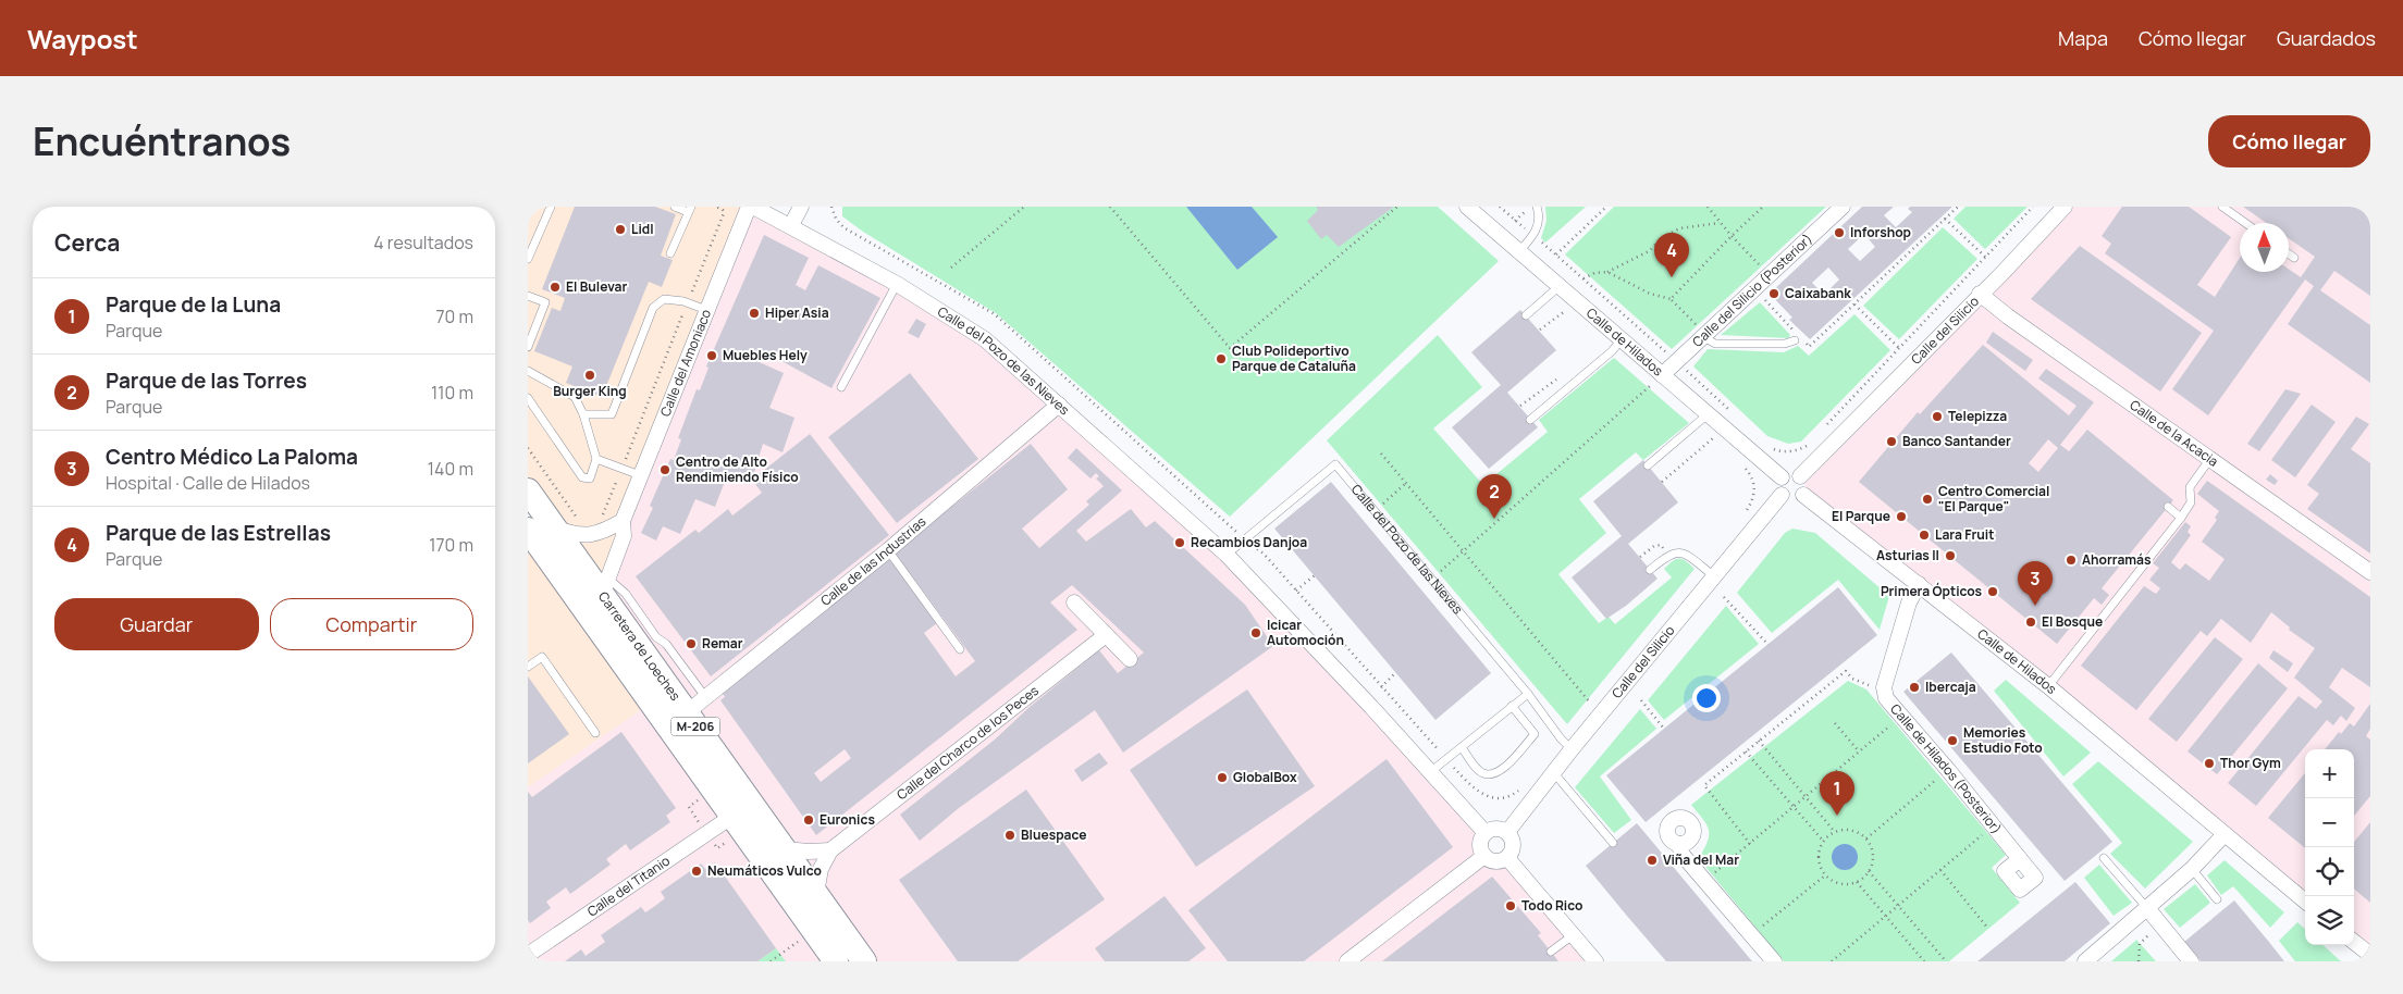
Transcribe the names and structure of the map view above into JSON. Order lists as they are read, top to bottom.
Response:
{
  "streets": {
    "main road": ["Carretera de Loeches", "M-206"],
    "street": [
      "Calle del Silicio (Posterior)",
      "Calle del Silicio",
      "Calle de Hilados",
      "Calle del Pozo de las Nieves",
      "Calle del Amoniaco",
      "Calle de la Acacia",
      "Calle de las Industrias",
      "Calle del Charco de los Peces",
      "Calle de Hilados (Posterior)",
      "Calle del Titanio"
    ]
  },
  "crossings": [
    ["Calle del Silicio (Posterior)", "Calle de Hilados"],
    ["Calle del Silicio", "Calle de Hilados"],
    ["Calle del Silicio", "Calle del Pozo de las Nieves"],
    ["Calle del Silicio", "Calle de la Acacia"],
    ["Calle del Pozo de las Nieves", "Calle del Amoniaco"],
    ["Calle del Pozo de las Nieves", "Calle de las Industrias"],
    ["Calle del Amoniaco", "Carretera de Loeches"],
    ["Calle de las Industrias", "Carretera de Loeches"],
    ["Carretera de Loeches", "Calle del Charco de los Peces"],
    ["Carretera de Loeches", "Calle del Titanio"]
  ],
  "places": [
    "Lidl",
    "Inforshop",
    "El Bulevar",
    "Caixabank",
    "Hiper Asia",
    "Muebles Hely",
    "Club Polideportivo Parque de Cataluña",
    "Burger King",
    "Telepizza",
    "Banco Santander",
    "Centro de Alto Rendimiendo Físico",
    "Centro Comercial \"El Parque\"",
    "El Parque",
    "Lara Fruit",
    "Recambios Danjoa",
    "Asturias II",
    "Ahorramás",
    "Primera Ópticos",
    "El Bosque",
    "Icicar Automoción",
    "Remar",
    "Ibercaja",
    "Memories Estudio Foto",
    "Thor Gym",
    "GlobalBox",
    "Euronics",
    "Bluespace",
    "Viña del Mar",
    "Neumáticos Vulco",
    "Todo Rico"
  ],
  "north": "top",
  "page": {
    "header": "Waypost",
    "nav": ["Mapa", "Cómo llegar", "Guardados"],
    "title": "Encuéntranos",
    "buttons": [
      "Cómo llegar",
      ["Guardar", "Compartir"]
    ],
    "heading": ["Cerca", "4 resultados"],
    "pins": [
      "4",
      "2",
      "3",
      "1"
    ],
    "list": [
      {
        "mark": "1",
        "name": "Parque de la Luna",
        "note": "Parque",
        "value": "70 m"
      },
      {
        "mark": "2",
        "name": "Parque de las Torres",
        "note": "Parque",
        "value": "110 m"
      },
      {
        "mark": "3",
        "name": "Centro Médico La Paloma",
        "note": "Hospital · Calle de Hilados",
        "value": "140 m"
      },
      {
        "mark": "4",
        "name": "Parque de las Estrellas",
        "note": "Parque",
        "value": "170 m"
      }
    ],
    "map_buttons": ["+", "−"]
  }
}
